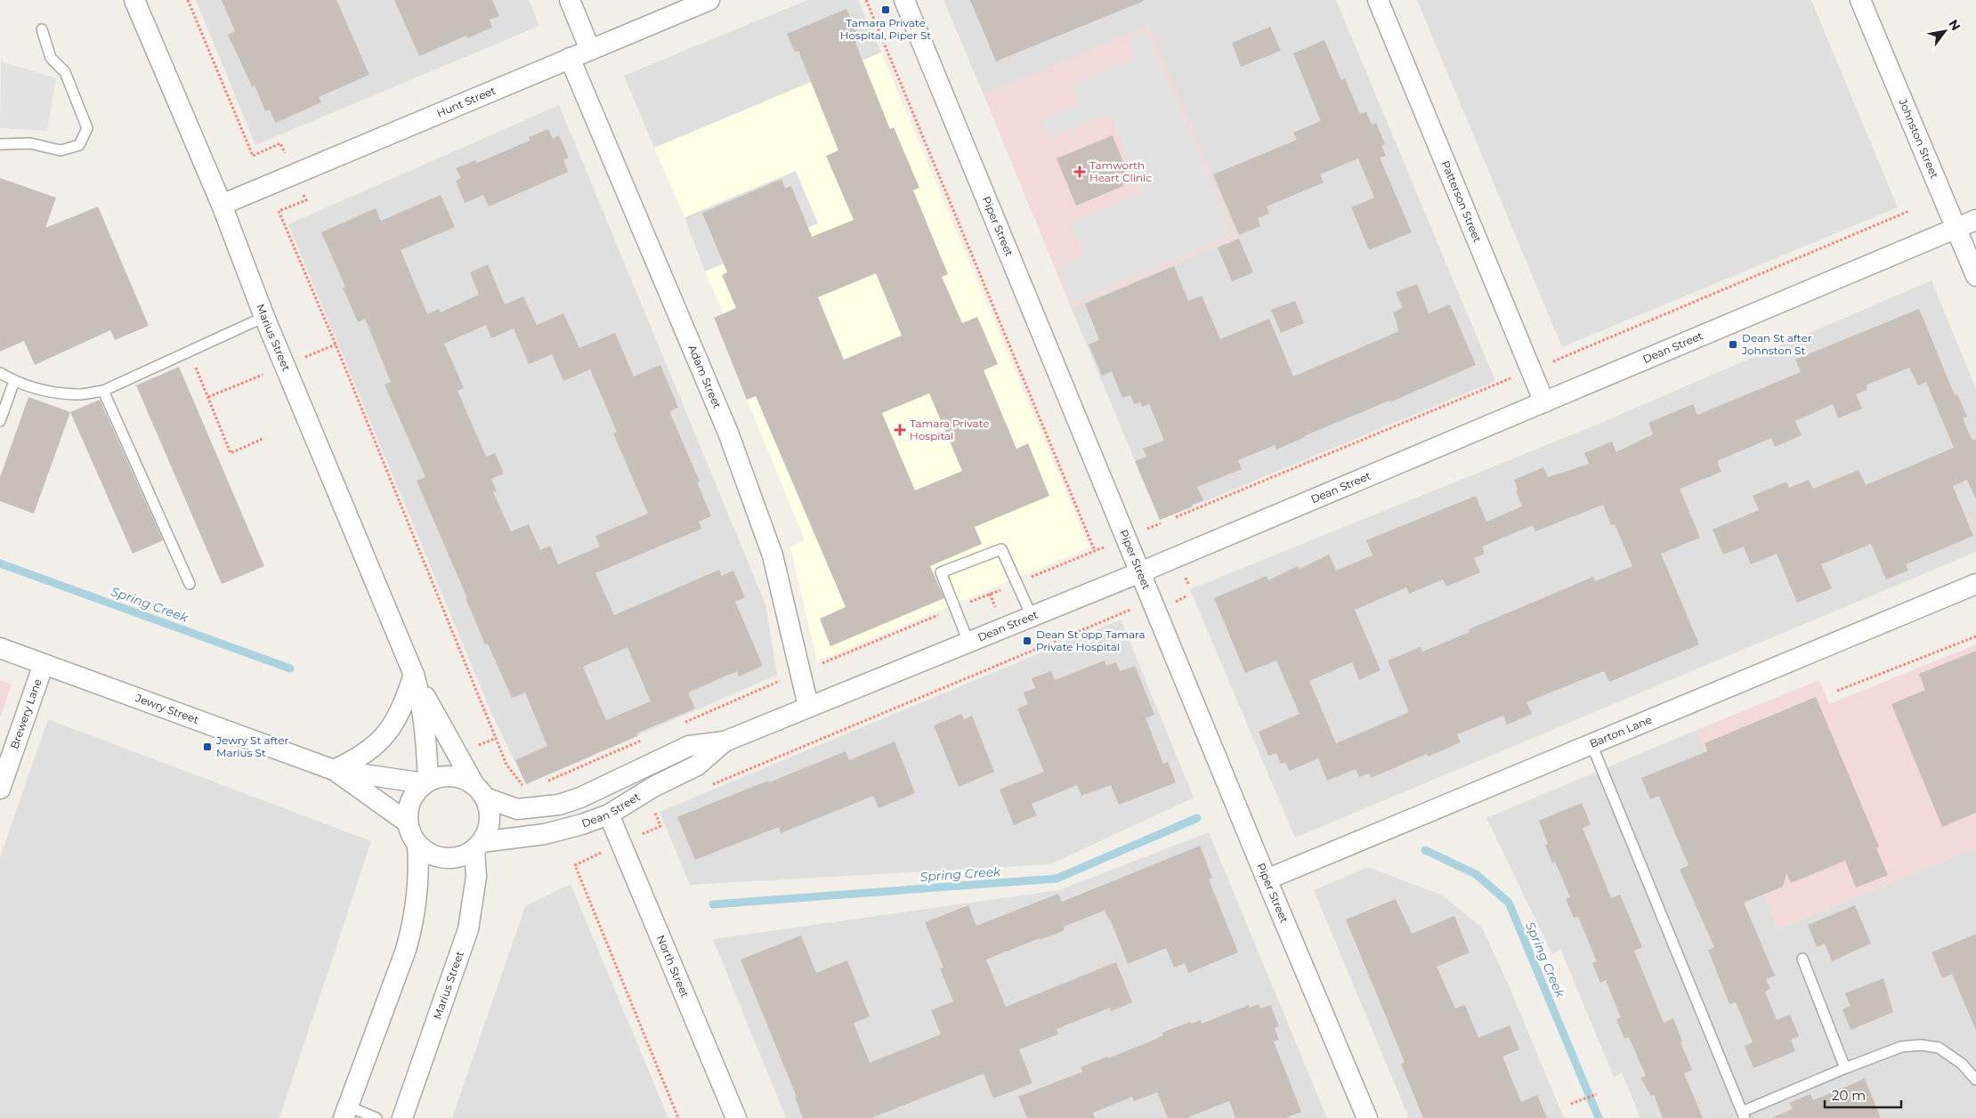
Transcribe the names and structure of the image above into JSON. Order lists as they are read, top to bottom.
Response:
{
  "streets": {
    "street": [
      "Hunt Street",
      "Johnston Street",
      "Patterson Street",
      "Piper Street",
      "Marius Street",
      "Dean Street",
      "Adam Street",
      "Jewry Street",
      "Brewery Lane",
      "Barton Lane",
      "North Street"
    ]
  },
  "crossings": [
    ["Hunt Street", "Marius Street"],
    ["Hunt Street", "Adam Street"],
    ["Johnston Street", "Dean Street"],
    ["Patterson Street", "Dean Street"],
    ["Piper Street", "Dean Street"],
    ["Piper Street", "Barton Lane"],
    ["Marius Street", "Dean Street"],
    ["Marius Street", "Jewry Street"],
    ["Dean Street", "Adam Street"],
    ["Dean Street", "Jewry Street"],
    ["Dean Street", "North Street"],
    ["Jewry Street", "Brewery Lane"]
  ],
  "water": ["Spring Creek"],
  "places": {
    "transit": [
      "Tamara Private Hospital, Piper St",
      "Dean St after Johnston St",
      "Dean St opp Tamara Private Hospital",
      "Jewry St after Marius St"
    ],
    "health": ["Tamworth Heart Clinic", "Tamara Private Hospital"]
  },
  "scale_bar": "20 m",
  "north": "top right"
}
